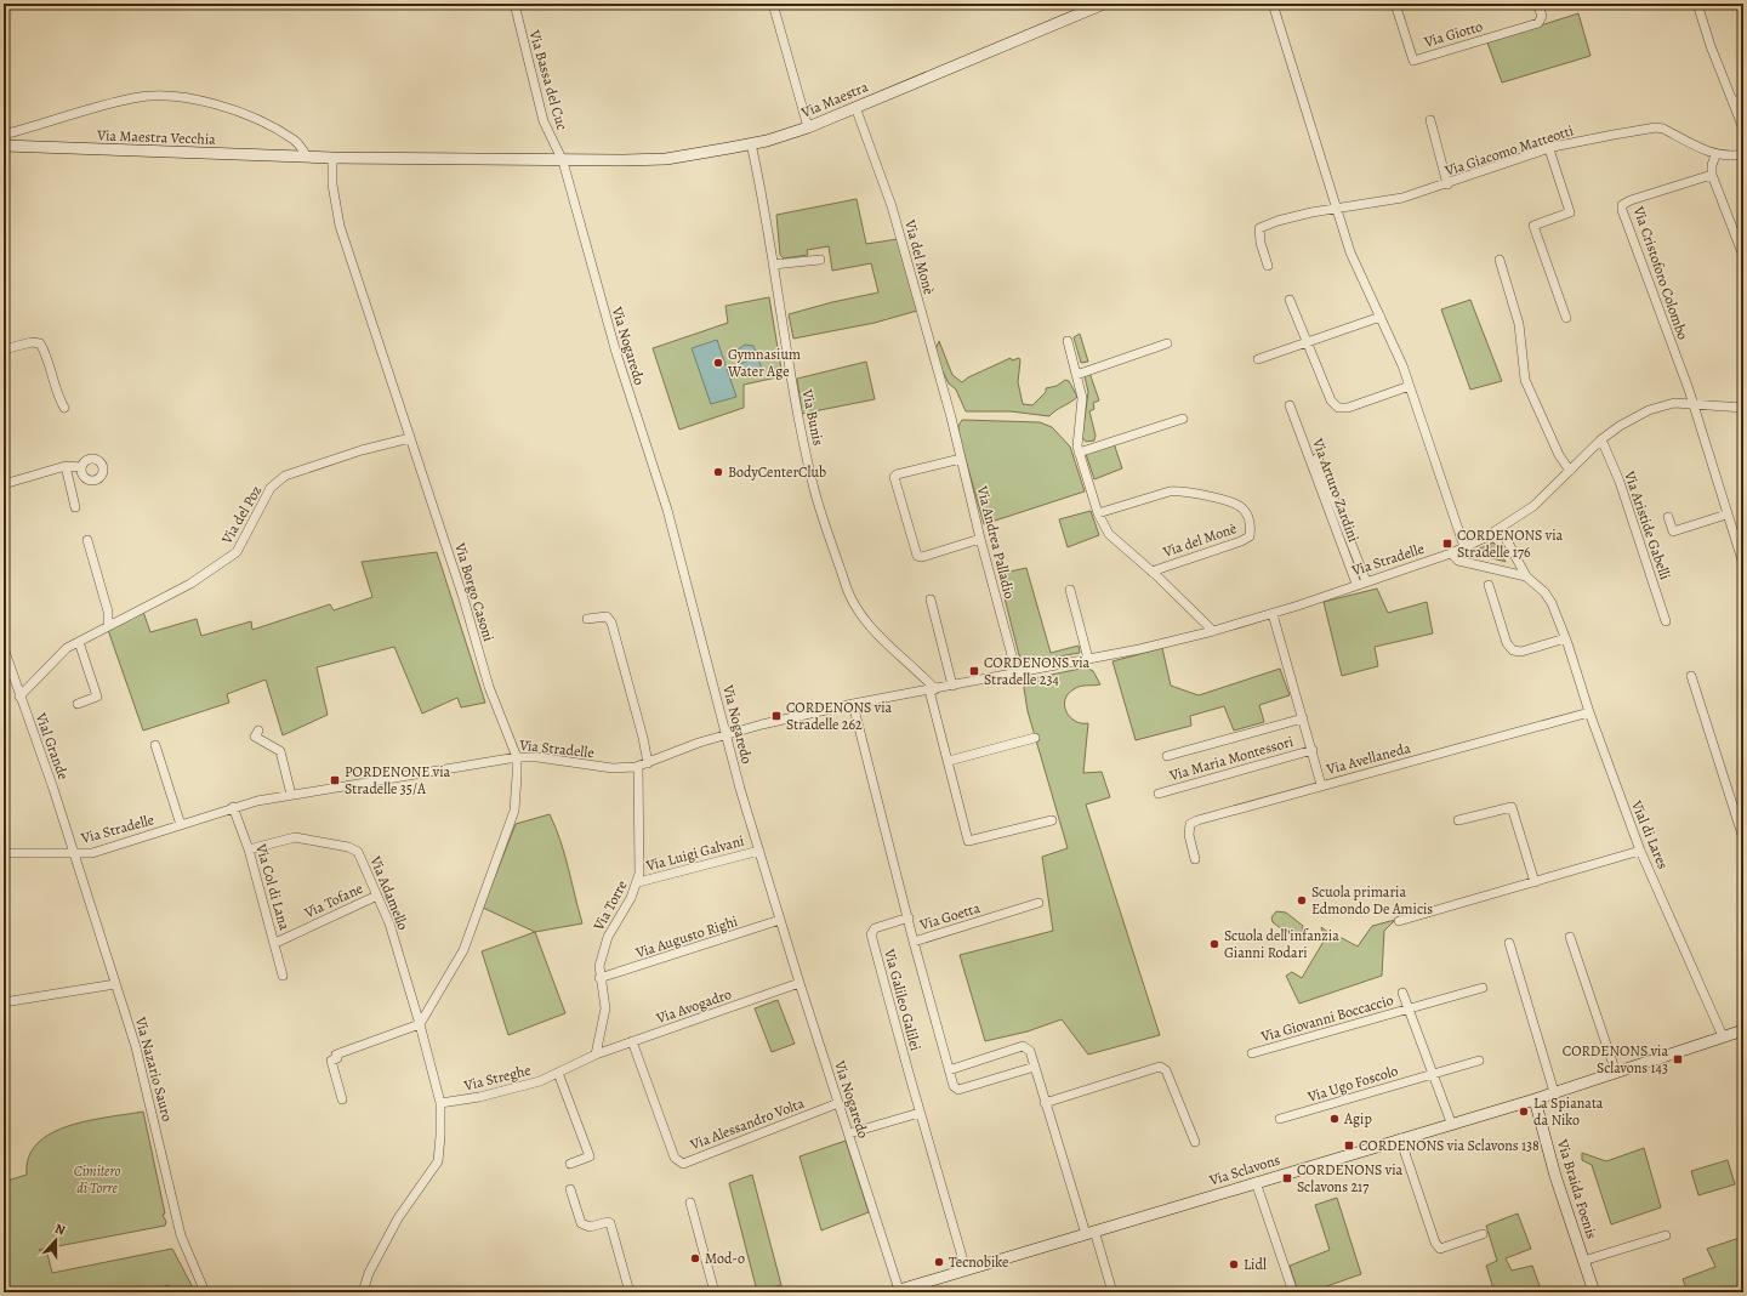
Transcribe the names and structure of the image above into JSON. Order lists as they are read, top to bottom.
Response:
{
  "streets": {
    "main road": [
      "Via Maestra",
      "Via Maestra Vecchia",
      "Via Sclavons",
      "Via Braida Foenis"
    ],
    "street": [
      "Via Giotto",
      "Via Bassa del Cuc",
      "Via Giacomo Matteotti",
      "Via del Monè",
      "Via Cristoforo Colombo",
      "Via Nogaredo",
      "Via Bunis",
      "Via Arturo Zardini",
      "Via del Poz",
      "Via Aristide Gabelli",
      "Via Andrea Palladio",
      "Via Stradelle",
      "Via Borgo Casoni",
      "Vial Grande",
      "Via Maria Montessori",
      "Via Avellaneda",
      "Vial di Lares",
      "Via Luigi Galvani",
      "Via Col di Lana",
      "Via Adamello",
      "Via Tofane",
      "Via Torre",
      "Via Goetta",
      "Via Augusto Righi",
      "Via Galileo Galilei",
      "Via Avogadro",
      "Via Giovanni Boccaccio",
      "Via Nazario Sauro",
      "Via Streghe",
      "Via Ugo Foscolo",
      "Via Alessandro Volta"
    ]
  },
  "crossings": [
    ["Via Bassa del Cuc", "Via Maestra"],
    ["Via Bassa del Cuc", "Via Maestra Vecchia"],
    ["Via Bassa del Cuc", "Via Nogaredo"],
    ["Via Maestra", "Via Maestra Vecchia"],
    ["Via Maestra", "Via del Monè"],
    ["Via Maestra", "Via Nogaredo"],
    ["Via Maestra", "Via Bunis"],
    ["Via Maestra Vecchia", "Via Nogaredo"],
    ["Via Maestra Vecchia", "Via Borgo Casoni"],
    ["Via del Monè", "Via Andrea Palladio"],
    ["Via del Monè", "Via Stradelle"],
    ["Via Cristoforo Colombo", "Via Stradelle"],
    ["Via Nogaredo", "Via Stradelle"],
    ["Via Nogaredo", "Via Luigi Galvani"],
    ["Via Nogaredo", "Via Augusto Righi"],
    ["Via Nogaredo", "Via Avogadro"],
    ["Via Nogaredo", "Via Alessandro Volta"],
    ["Via Nogaredo", "Via Sclavons"],
    ["Via Bunis", "Via Stradelle"],
    ["Via Arturo Zardini", "Via Stradelle"],
    ["Via del Poz", "Via Borgo Casoni"],
    ["Via del Poz", "Vial Grande"],
    ["Via Aristide Gabelli", "Via Stradelle"],
    ["Via Andrea Palladio", "Via Stradelle"],
    ["Via Stradelle", "Via Borgo Casoni"],
    ["Via Stradelle", "Vial Grande"],
    ["Via Stradelle", "Via Maria Montessori"],
    ["Via Stradelle", "Vial di Lares"],
    ["Via Stradelle", "Via Col di Lana"],
    ["Via Stradelle", "Via Torre"],
    ["Via Stradelle", "Via Galileo Galilei"],
    ["Via Stradelle", "Via Nazario Sauro"],
    ["Via Borgo Casoni", "Via Adamello"],
    ["Vial Grande", "Via Nazario Sauro"],
    ["Via Maria Montessori", "Via Avellaneda"],
    ["Via Avellaneda", "Vial di Lares"],
    ["Vial di Lares", "Via Sclavons"],
    ["Via Luigi Galvani", "Via Torre"],
    ["Via Col di Lana", "Via Adamello"],
    ["Via Col di Lana", "Via Tofane"],
    ["Via Adamello", "Via Tofane"],
    ["Via Torre", "Via Augusto Righi"],
    ["Via Torre", "Via Avogadro"],
    ["Via Torre", "Via Streghe"],
    ["Via Goetta", "Via Galileo Galilei"],
    ["Via Galileo Galilei", "Via Sclavons"],
    ["Via Avogadro", "Via Streghe"],
    ["Via Avogadro", "Via Alessandro Volta"],
    ["Via Giovanni Boccaccio", "Via Ugo Foscolo"],
    ["Via Giovanni Boccaccio", "Via Sclavons"],
    ["Via Sclavons", "Via Braida Foenis"]
  ],
  "parks": ["Cimitero di Torre"],
  "places": {
    "other": [
      "Gymnasium Water Age",
      "BodyCenterClub",
      "Scuola primaria Edmondo De Amicis",
      "Scuola dell'infanzia Gianni Rodari",
      "La Spianata da Niko",
      "Agip",
      "Mod-o",
      "Tecnobike",
      "Lidl"
    ],
    "transit": [
      "CORDENONS via Stradelle 176",
      "CORDENONS via Stradelle 234",
      "CORDENONS via Stradelle 262",
      "PORDENONE via Stradelle 35/A",
      "CORDENONS via Sclavons 143",
      "CORDENONS via Sclavons 138",
      "CORDENONS via Sclavons 217"
    ]
  },
  "north": "top"
}
